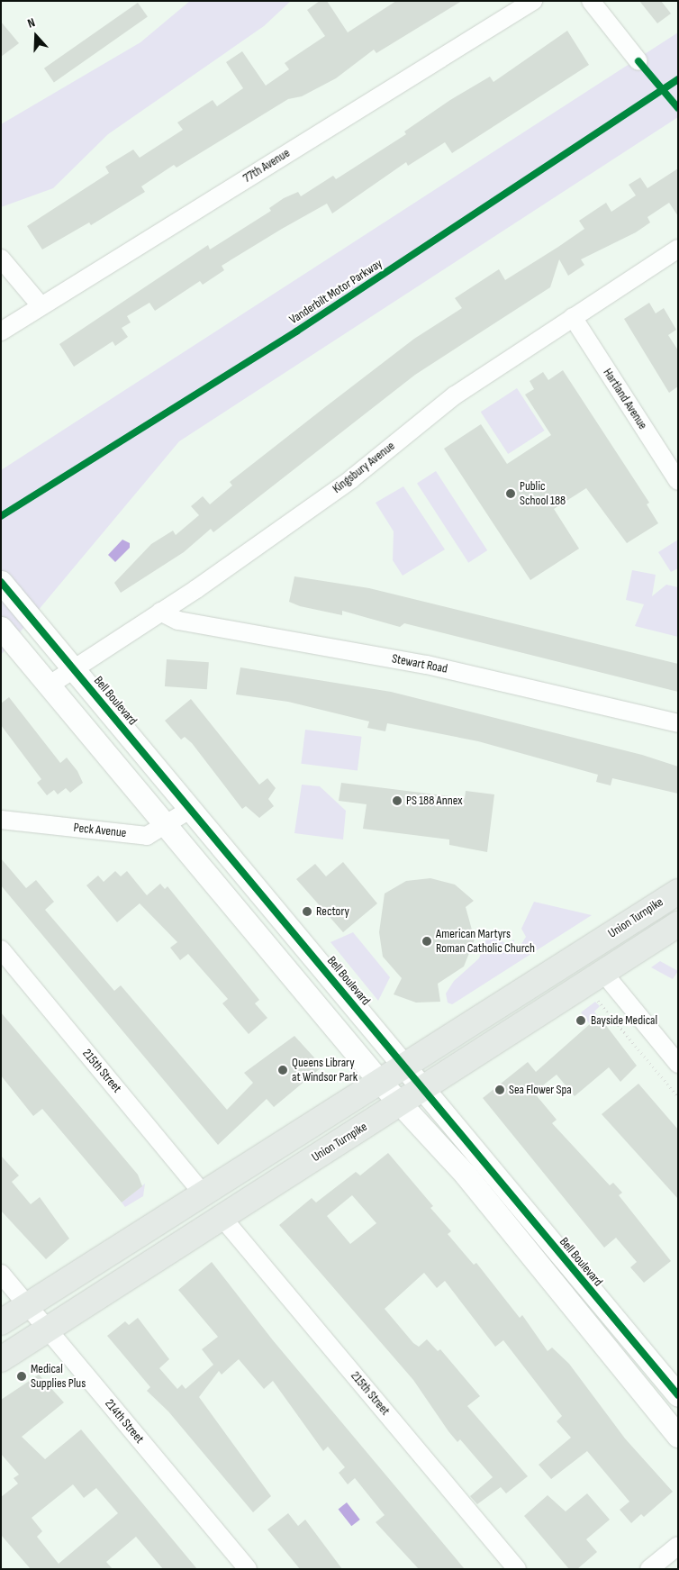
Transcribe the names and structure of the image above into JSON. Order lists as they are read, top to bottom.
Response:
{
  "streets": {
    "main road": ["Union Turnpike"],
    "street": [
      "77th Avenue",
      "Hartland Avenue",
      "Kingsbury Avenue",
      "Stewart Road",
      "Bell Boulevard",
      "Peck Avenue",
      "215th Street",
      "214th Street"
    ],
    "cycle path": ["Vanderbilt Motor Parkway"]
  },
  "crossings": [
    ["Hartland Avenue", "Kingsbury Avenue"],
    ["Kingsbury Avenue", "Stewart Road"],
    ["Kingsbury Avenue", "Bell Boulevard"],
    ["Bell Boulevard", "Peck Avenue"],
    ["Bell Boulevard", "Union Turnpike"],
    ["Union Turnpike", "215th Street"],
    ["Union Turnpike", "214th Street"]
  ],
  "places": [
    "Public School 188",
    "PS 188 Annex",
    "Rectory",
    "American Martyrs Roman Catholic Church",
    "Bayside Medical",
    "Queens Library at Windsor Park",
    "Sea Flower Spa",
    "Medical Supplies Plus"
  ],
  "north": "top"
}
